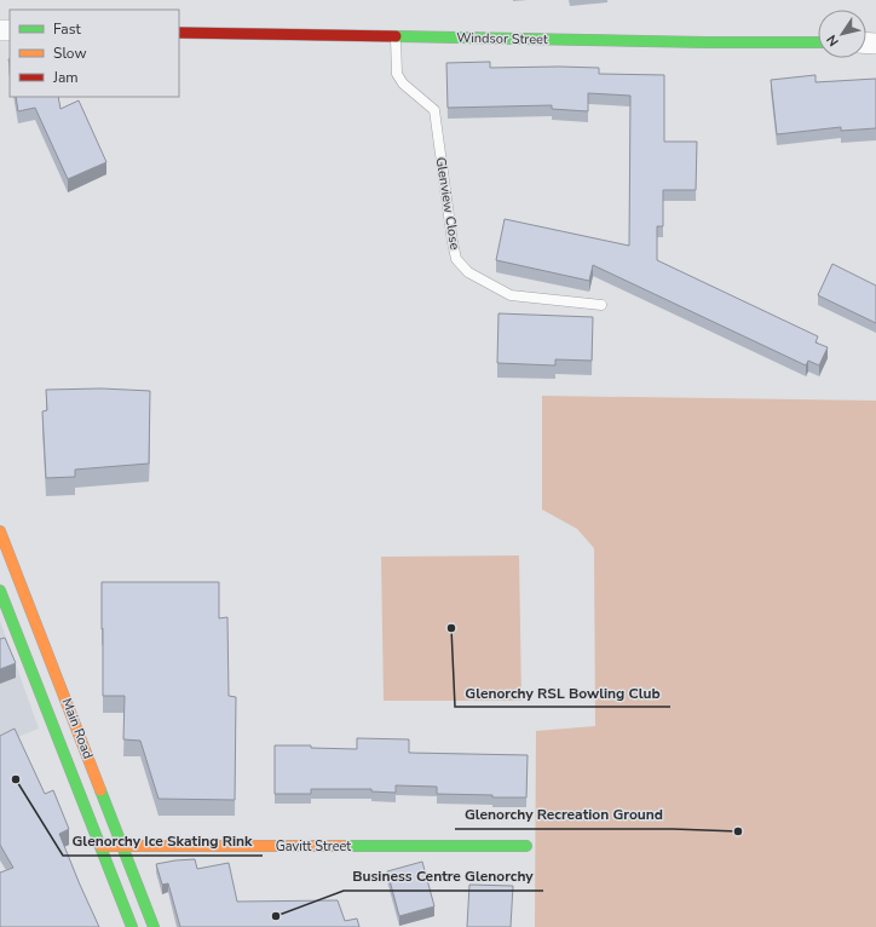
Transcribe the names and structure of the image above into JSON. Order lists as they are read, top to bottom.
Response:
{
  "streets": {
    "street": ["Windsor Street", "Main Road", "Gavitt Street"],
    "lane": ["Glenview Close"]
  },
  "crossings": [
    ["Windsor Street", "Glenview Close"],
    ["Main Road", "Gavitt Street"]
  ],
  "places": [
    "Glenorchy RSL Bowling Club",
    "Glenorchy Ice Skating Rink",
    "Glenorchy Recreation Ground",
    "Business Centre Glenorchy"
  ],
  "legend": ["Fast", "Slow", "Jam"],
  "north": "bottom left"
}
